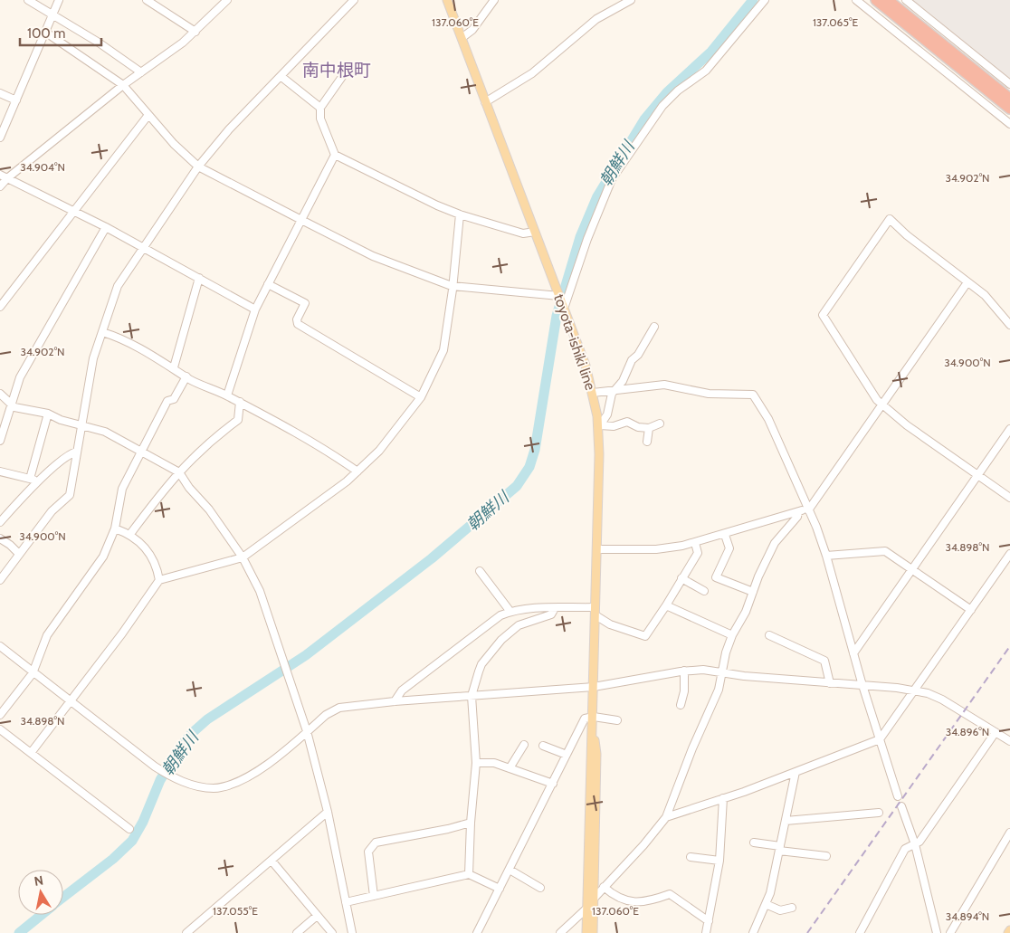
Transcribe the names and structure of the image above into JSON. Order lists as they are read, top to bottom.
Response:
{
  "streets": {
    "main road": ["toyota-ishiki line"]
  },
  "districts": ["南中根町"],
  "water": ["朝鮮川"],
  "scale_bar": "100 m",
  "north": "top",
  "coordinates": [
    "137.060°E",
    "137.065°E",
    "34.904°N",
    "34.902°N",
    "34.900°N",
    "34.898°N",
    "34.896°N",
    "137.055°E",
    "34.894°N"
  ]
}
